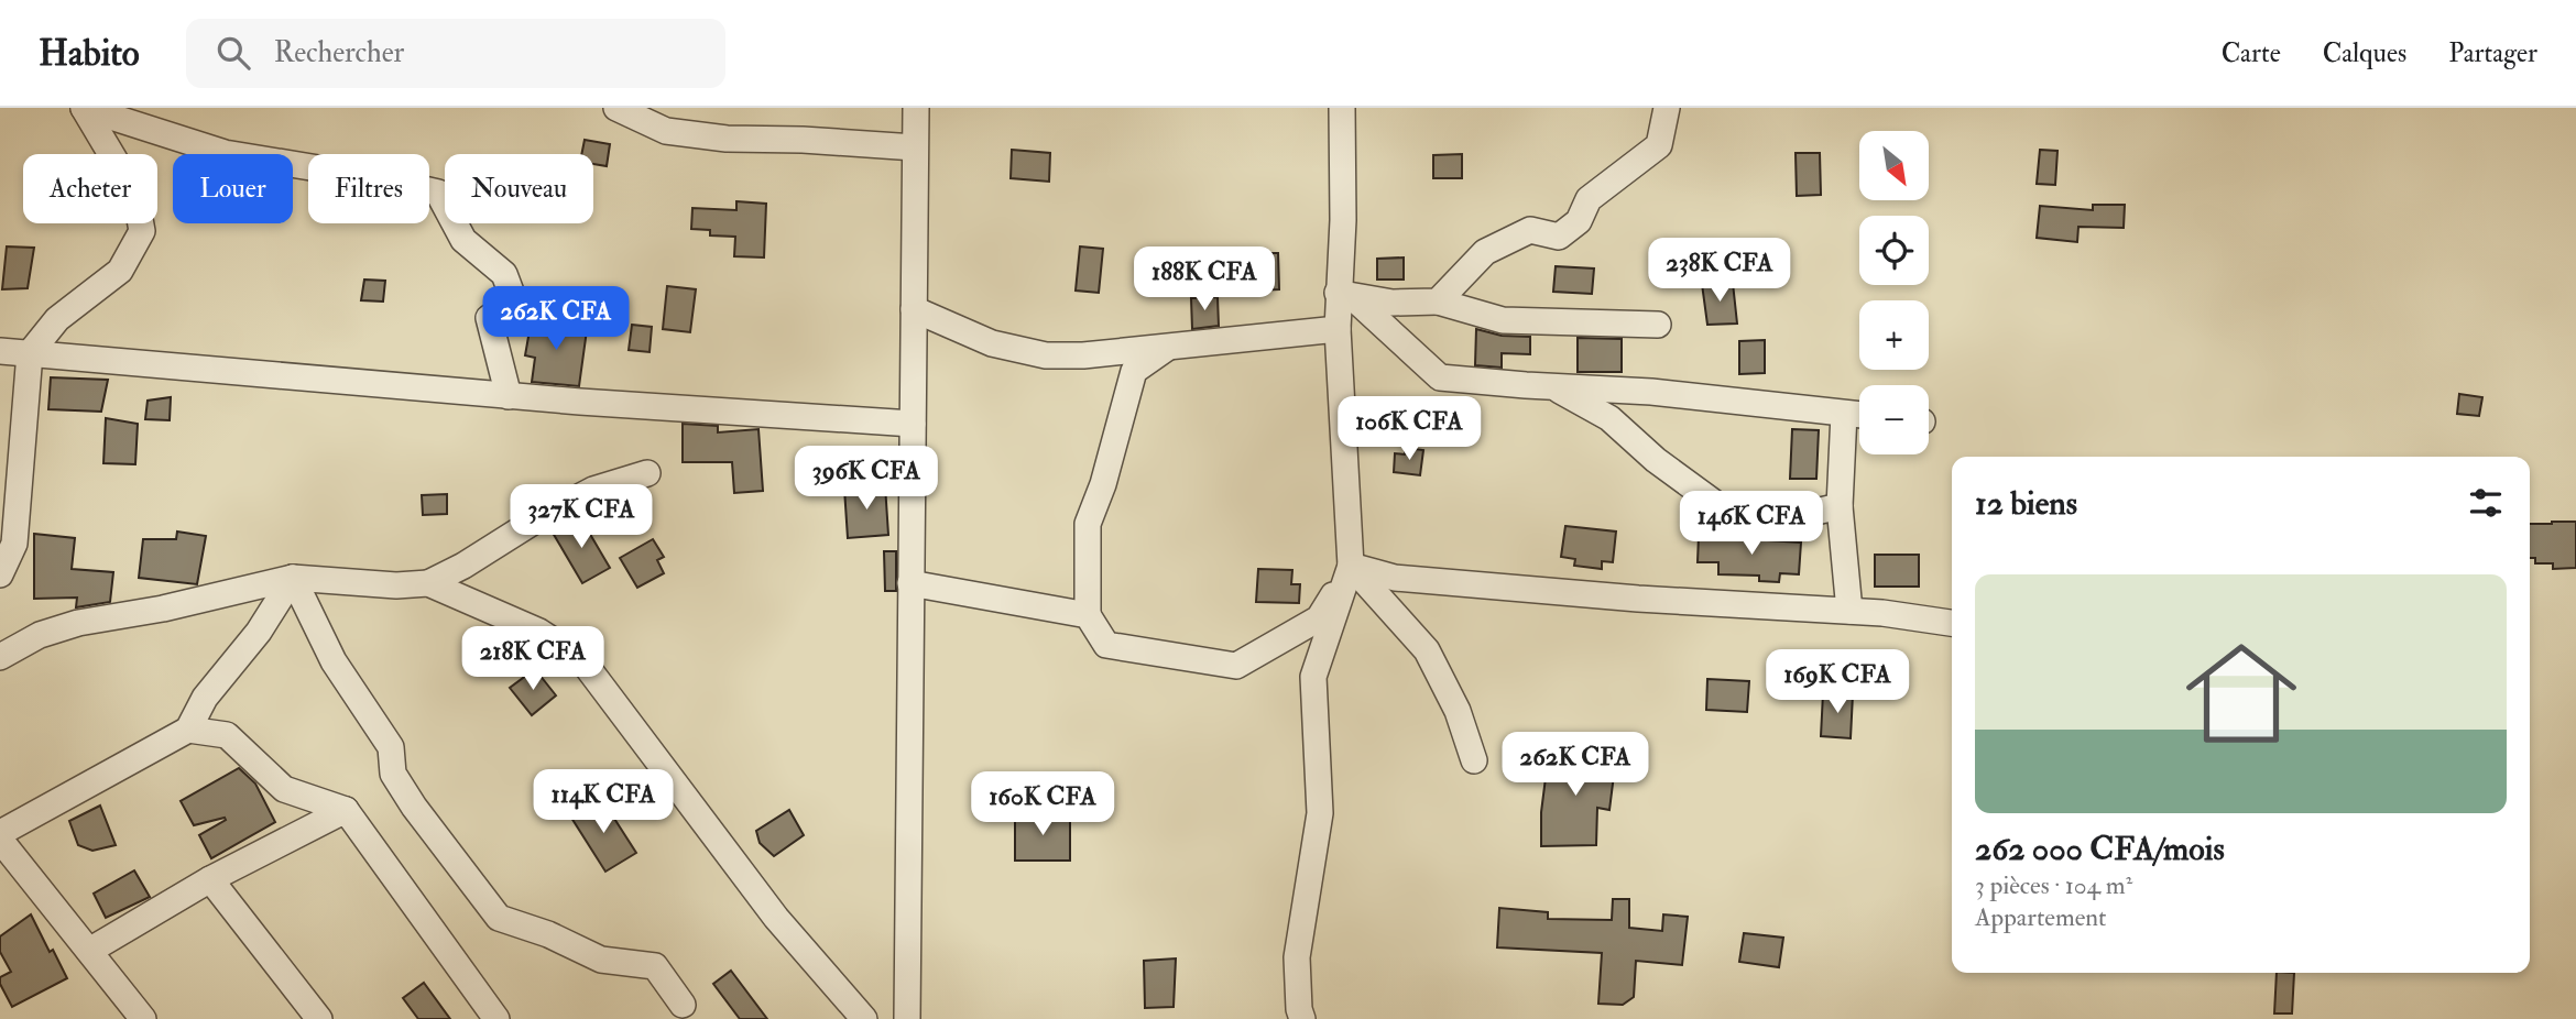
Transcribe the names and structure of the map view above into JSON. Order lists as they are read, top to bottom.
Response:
{
  "north": "bottom right",
  "page": {
    "header": "Habito",
    "search": "Rechercher",
    "nav": ["Carte", "Calques", "Partager"],
    "map_buttons": ["+", "−"],
    "chip": [
      "Acheter",
      "Louer",
      "Filtres",
      "Nouveau"
    ],
    "price": [
      "238K CFA",
      "188K CFA",
      "262K CFA",
      "106K CFA",
      "396K CFA",
      "327K CFA",
      "146K CFA",
      "218K CFA",
      "169K CFA",
      "262K CFA",
      "114K CFA",
      "160K CFA"
    ],
    "heading": "12 biens",
    "list": [
      {
        "name": "262 000 CFA/mois",
        "note": "3 pièces · 104 m² · Appartement"
      }
    ]
  }
}
